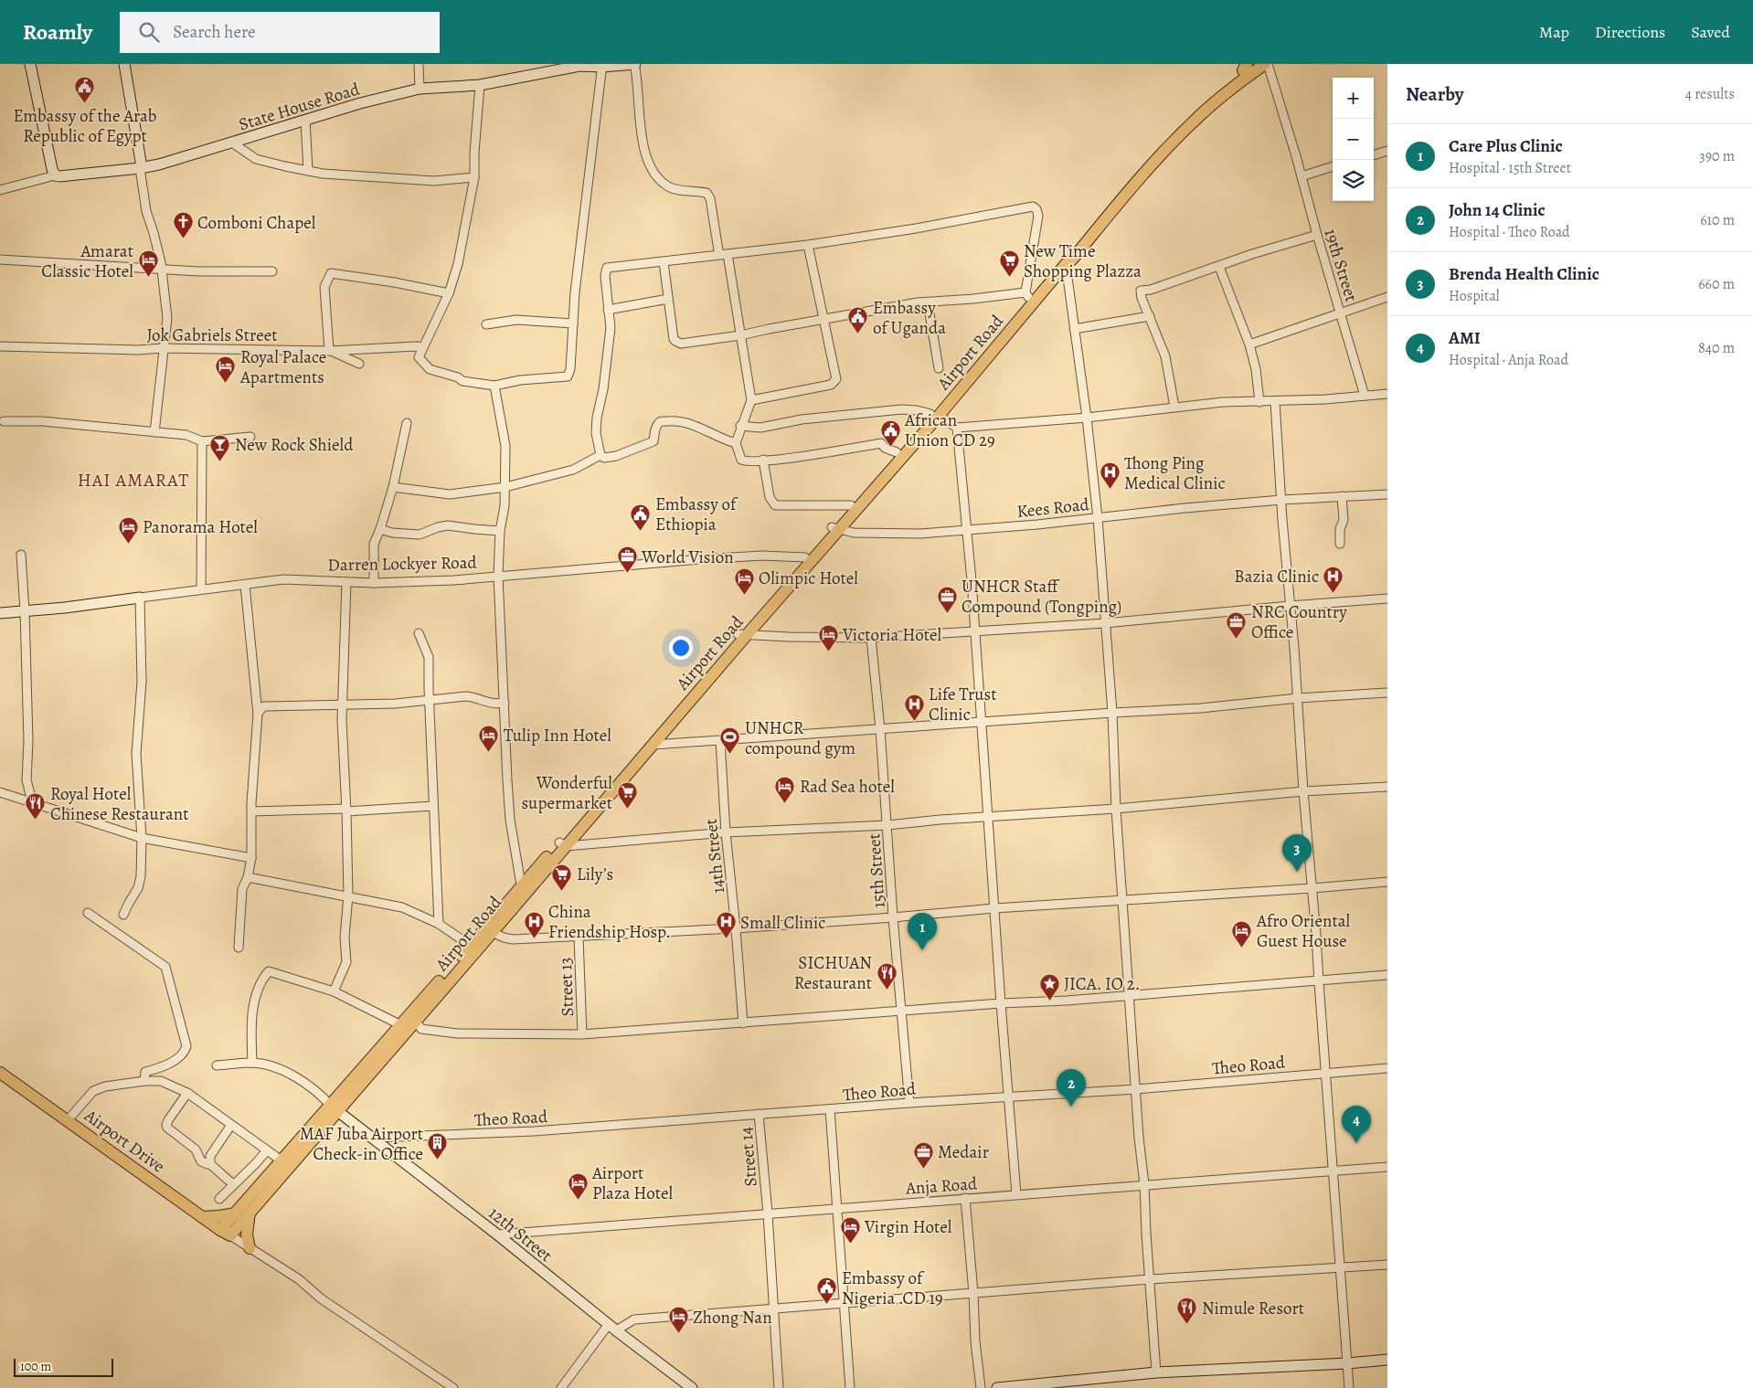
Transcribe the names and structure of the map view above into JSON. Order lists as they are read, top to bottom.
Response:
{
  "streets": {
    "main road": ["Airport Road", "Airport Drive"],
    "street": [
      "State House Road",
      "19th Street",
      "Jok Gabriels Street",
      "Kees Road",
      "Darren Lockyer Road",
      "14th Street",
      "15th Street",
      "Street 13",
      "Theo Road",
      "Street 14",
      "Anja Road",
      "12th Street"
    ]
  },
  "crossings": [
    ["19th Street", "Airport Road"],
    ["Airport Road", "Kees Road"],
    ["Airport Road", "Darren Lockyer Road"],
    ["Airport Road", "Airport Drive"],
    ["Airport Road", "12th Street"],
    ["15th Street", "Theo Road"],
    ["Theo Road", "Street 14"],
    ["Theo Road", "12th Street"],
    ["Street 14", "Anja Road"],
    ["Anja Road", "12th Street"]
  ],
  "districts": ["HAI AMARAT"],
  "places": {
    "public building": [
      "Embassy of the Arab Republic of Egypt",
      "Embassy of Uganda",
      "African Union CD 29",
      "Embassy of Ethiopia",
      "Embassy of Nigeria .CD 19"
    ],
    "church": ["Comboni Chapel"],
    "hotel": [
      "Amarat Classic Hotel",
      "Royal Palace Apartments",
      "Panorama Hotel",
      "Olimpic Hotel",
      "Victoria Hotel",
      "Tulip Inn Hotel",
      "Rad Sea hotel",
      "Afro Oriental Guest House",
      "Airport Plaza Hotel",
      "Virgin Hotel",
      "Zhong Nan"
    ],
    "supermarket": ["New Time Shopping Plazza", "Wonderful supermarket", "Lily’s"],
    "bar": ["New Rock Shield"],
    "hospital": [
      "Thong Ping Medical Clinic",
      "Bazia Clinic",
      "Life Trust Clinic",
      "China Friendship Hosp.",
      "Small Clinic"
    ],
    "office": [
      "World Vision",
      "UNHCR Staff Compound (Tongping)",
      "NRC Country Office",
      "Medair"
    ],
    "sports": ["UNHCR compound gym"],
    "restaurant": ["Royal Hotel Chinese Restaurant", "SICHUAN Restaurant", "Nimule Resort"],
    "place": ["JICA. IO 2."],
    "building": ["MAF Juba Airport Check-in Office"]
  },
  "scale_bar": "100 m",
  "page": {
    "header": "Roamly",
    "search": "Search here",
    "nav": ["Map", "Directions", "Saved"],
    "heading": ["Nearby", "4 results"],
    "map_buttons": ["+", "−"],
    "list": [
      {
        "mark": "1",
        "name": "Care Plus Clinic",
        "note": "Hospital · 15th Street",
        "value": "390 m"
      },
      {
        "mark": "2",
        "name": "John 14 Clinic",
        "note": "Hospital · Theo Road",
        "value": "610 m"
      },
      {
        "mark": "3",
        "name": "Brenda Health Clinic",
        "note": "Hospital",
        "value": "660 m"
      },
      {
        "mark": "4",
        "name": "AMI",
        "note": "Hospital · Anja Road",
        "value": "840 m"
      }
    ],
    "pins": [
      "3",
      "1",
      "2",
      "4"
    ],
    "scale": "100 m"
  }
}
